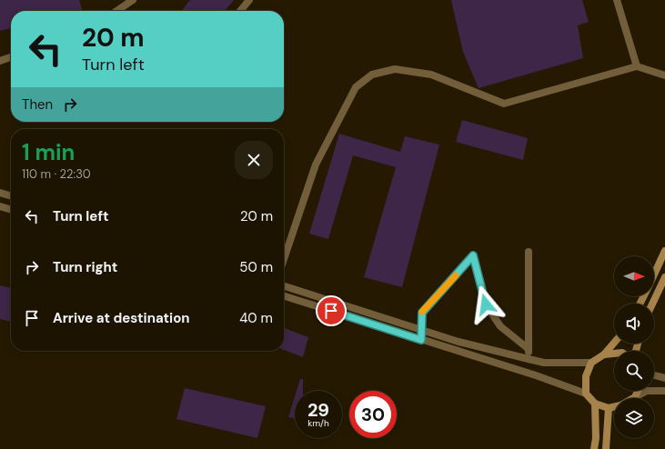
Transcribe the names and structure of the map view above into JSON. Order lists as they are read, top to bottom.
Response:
{
  "north": "right",
  "page": {
    "turn": ["20 m", "Turn left"],
    "then": "Then",
    "heading": ["1 min", "110 m · 22:30"],
    "list": [
      {
        "name": "Turn left",
        "value": "20 m"
      },
      {
        "name": "Turn right",
        "value": "50 m"
      },
      {
        "name": "Arrive at destination",
        "value": "40 m"
      }
    ],
    "speed": "29 km/h",
    "limit": "30"
  }
}
